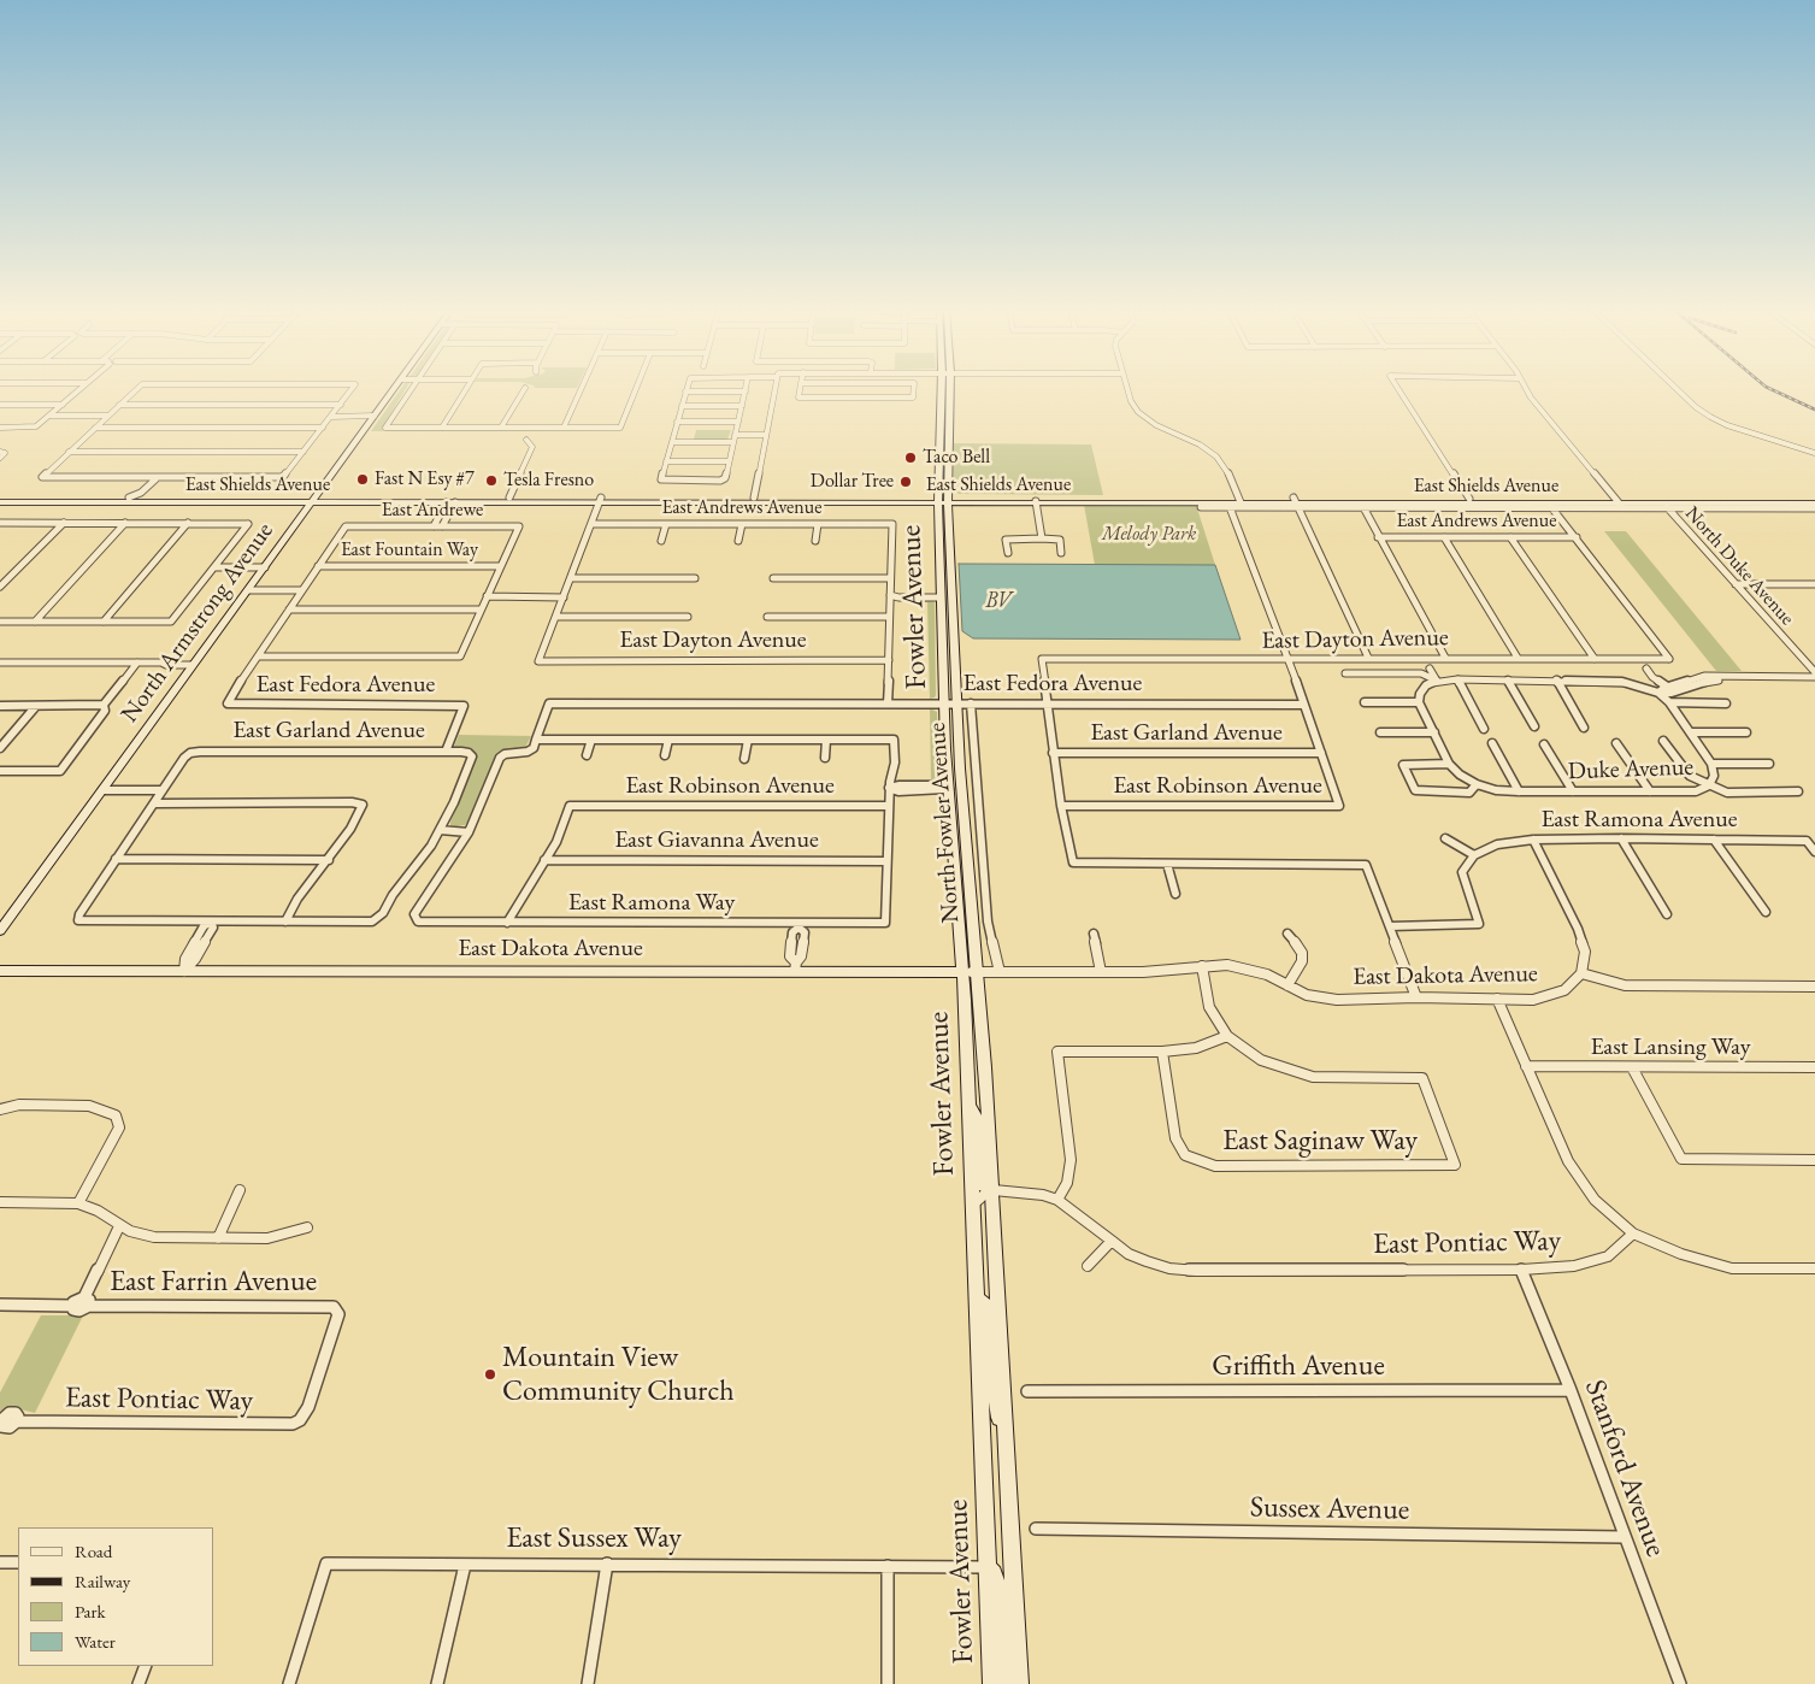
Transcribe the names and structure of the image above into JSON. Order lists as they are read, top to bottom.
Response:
{
  "streets": {
    "main road": [
      "East Shields Avenue",
      "Fowler Avenue",
      "North Armstrong Avenue",
      "North Fowler Avenue",
      "East Dakota Avenue"
    ],
    "street": [
      "East Andrews Avenue",
      "East Andrewe",
      "East Fountain Way",
      "North Duke Avenue",
      "East Dayton Avenue",
      "East Fedora Avenue",
      "East Garland Avenue",
      "Duke Avenue",
      "East Robinson Avenue",
      "East Ramona Avenue",
      "East Giavanna Avenue",
      "East Ramona Way",
      "East Lansing Way",
      "East Saginaw Way",
      "East Pontiac Way",
      "East Farrin Avenue",
      "Griffith Avenue",
      "Stanford Avenue",
      "Sussex Avenue",
      "East Sussex Way"
    ]
  },
  "crossings": [
    ["East Shields Avenue", "North Duke Avenue"],
    ["East Shields Avenue", "Fowler Avenue"],
    ["East Shields Avenue", "North Armstrong Avenue"],
    ["East Shields Avenue", "North Fowler Avenue"],
    ["East Andrews Avenue", "East Dayton Avenue"],
    ["East Andrewe", "East Fountain Way"],
    ["Fowler Avenue", "East Fedora Avenue"],
    ["Fowler Avenue", "North Fowler Avenue"],
    ["Fowler Avenue", "East Dakota Avenue"],
    ["Fowler Avenue", "East Pontiac Way"],
    ["Fowler Avenue", "East Sussex Way"],
    ["East Dayton Avenue", "East Fedora Avenue"],
    ["East Fedora Avenue", "East Garland Avenue"],
    ["East Fedora Avenue", "North Fowler Avenue"],
    ["East Robinson Avenue", "East Giavanna Avenue"],
    ["North Fowler Avenue", "East Dakota Avenue"],
    ["East Giavanna Avenue", "East Ramona Way"],
    ["East Pontiac Way", "East Farrin Avenue"],
    ["East Pontiac Way", "Stanford Avenue"],
    ["Griffith Avenue", "Stanford Avenue"],
    ["Stanford Avenue", "Sussex Avenue"]
  ],
  "water": ["BV"],
  "parks": ["Melody Park"],
  "places": [
    "Taco Bell",
    "Fast N Esy #7",
    "Tesla Fresno",
    "Dollar Tree",
    "Mountain View Community Church"
  ],
  "legend": [
    "Road",
    "Railway",
    "Park",
    "Water"
  ]
}
